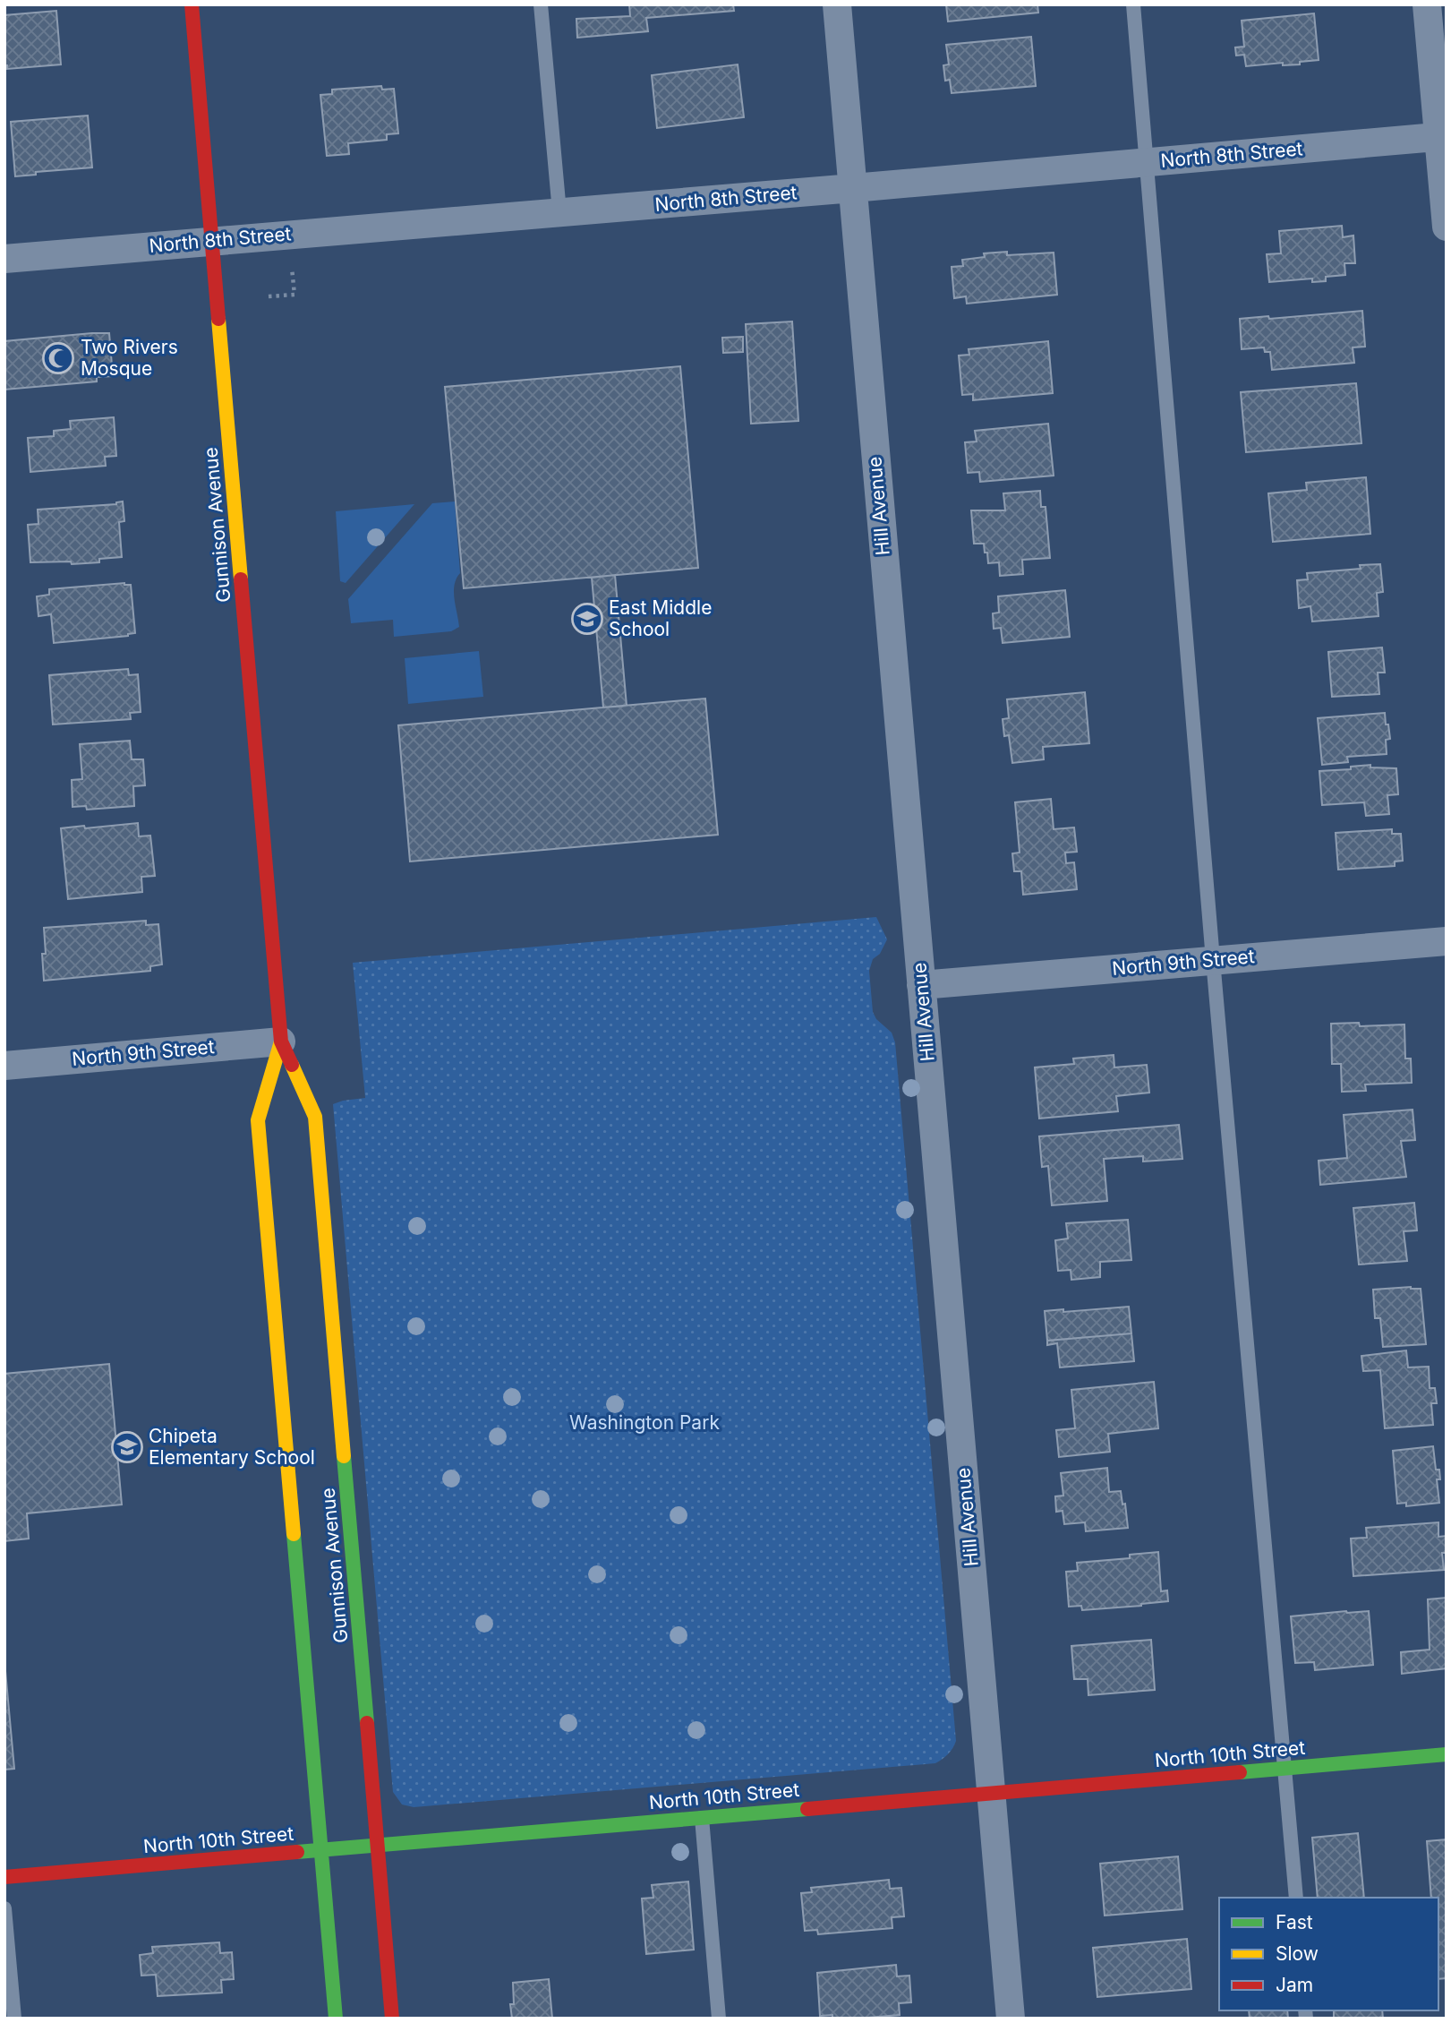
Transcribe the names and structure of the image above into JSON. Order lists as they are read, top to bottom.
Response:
{
  "streets": {
    "street": [
      "North 8th Street",
      "Hill Avenue",
      "Gunnison Avenue",
      "North 9th Street",
      "North 10th Street"
    ]
  },
  "crossings": [
    ["North 8th Street", "Hill Avenue"],
    ["North 8th Street", "Gunnison Avenue"],
    ["Hill Avenue", "North 9th Street"],
    ["Hill Avenue", "North 10th Street"],
    ["Gunnison Avenue", "North 9th Street"],
    ["Gunnison Avenue", "North 10th Street"]
  ],
  "parks": ["Washington Park"],
  "places": {
    "mosque": ["Two Rivers Mosque"],
    "school or university": ["East Middle School", "Chipeta Elementary School"]
  },
  "legend": ["Fast", "Slow", "Jam"]
}
